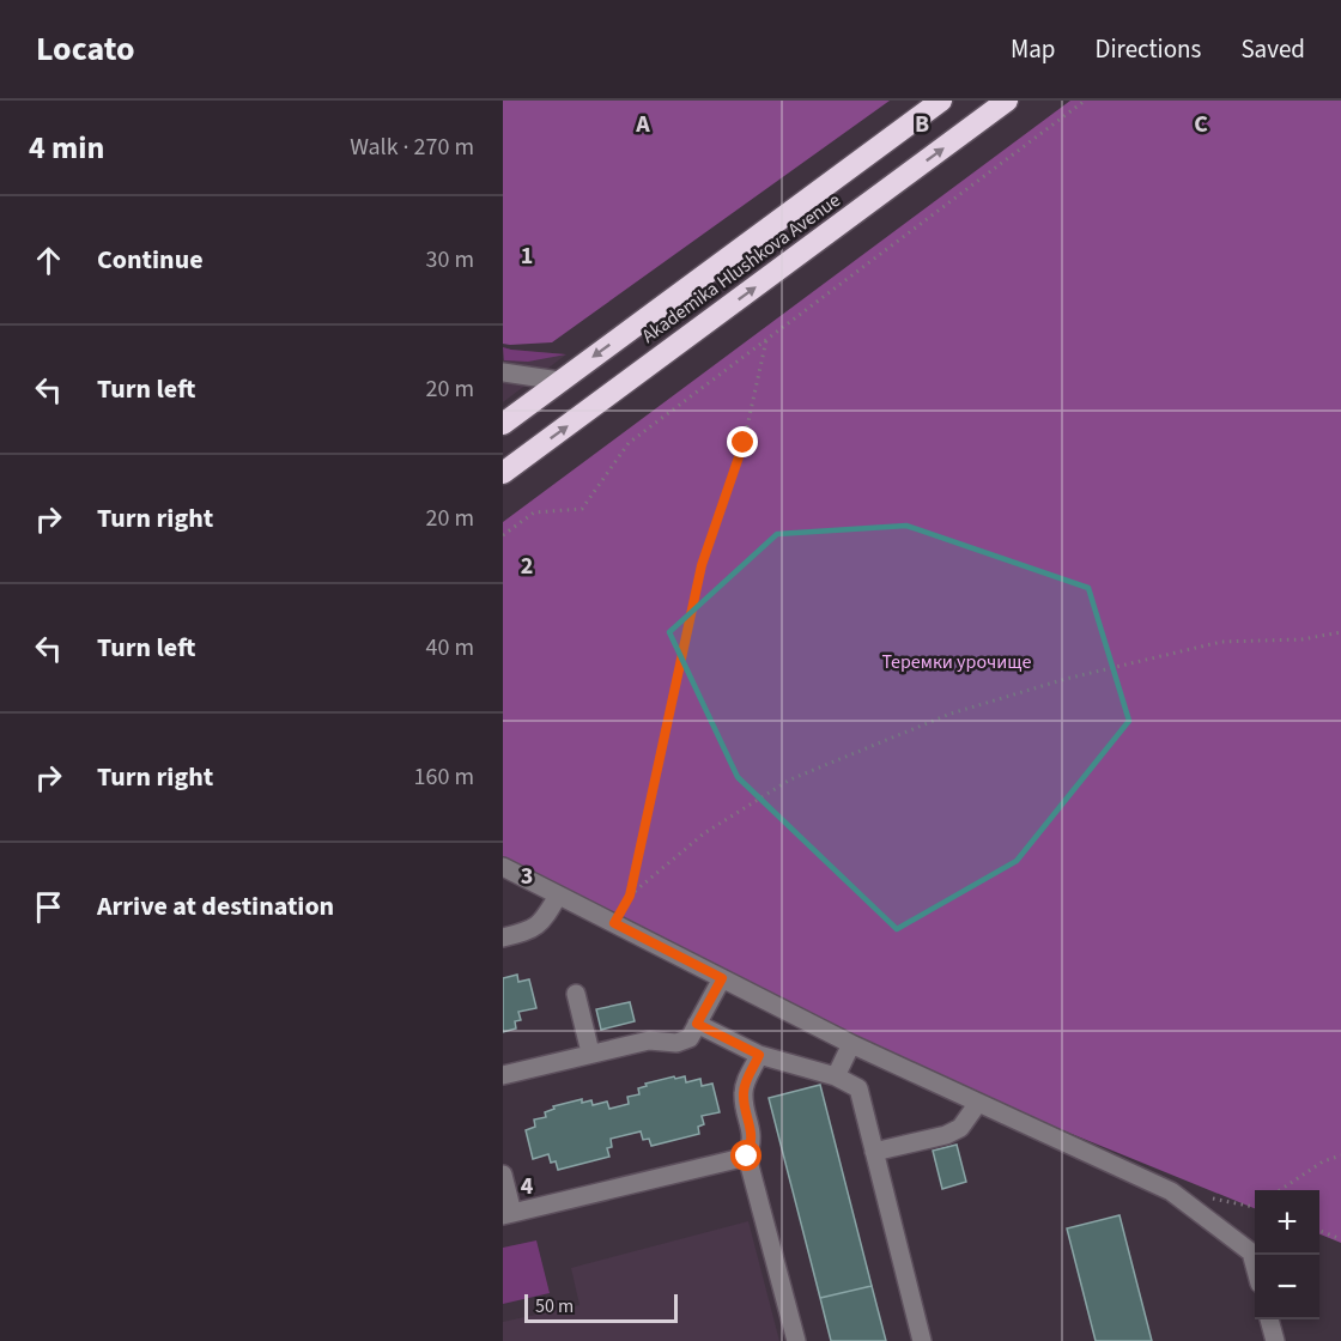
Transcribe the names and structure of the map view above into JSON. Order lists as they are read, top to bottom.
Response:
{
  "streets": {
    "highway": ["Akademika Hlushkova Avenue"]
  },
  "parks": ["Теремки урочище"],
  "scale_bar": "50 m",
  "page": {
    "header": "Locato",
    "nav": ["Map", "Directions", "Saved"],
    "heading": ["4 min", "Walk · 270 m"],
    "list": [
      ["Continue", "30 m"],
      ["Turn left", "20 m"],
      ["Turn right", "20 m"],
      ["Turn left", "40 m"],
      ["Turn right", "160 m"],
      "Arrive at destination"
    ],
    "map_buttons": ["+", "−"],
    "scale": "50 m"
  },
  "grid": {
    "columns": ["A", "B", "C"],
    "rows": [
      "1",
      "2",
      "3",
      "4"
    ]
  }
}
